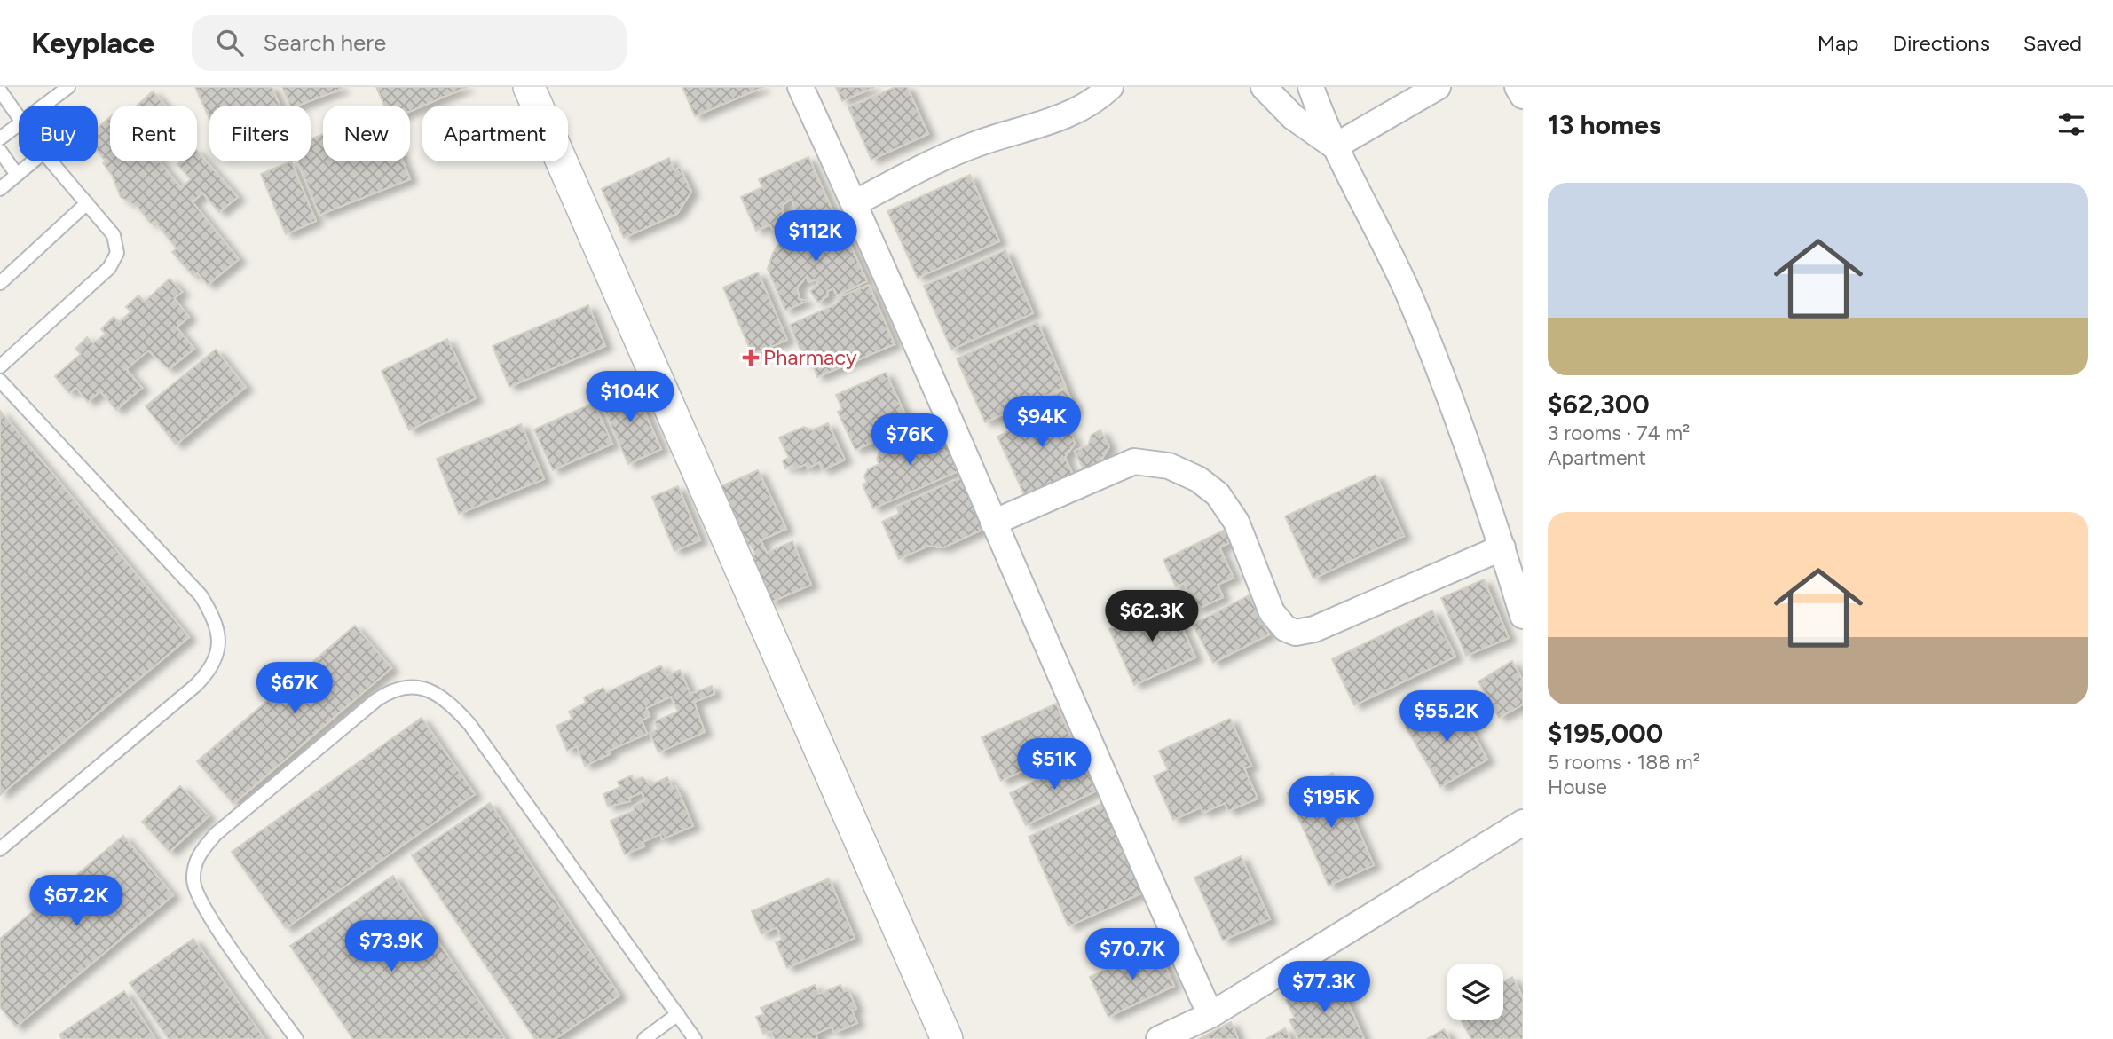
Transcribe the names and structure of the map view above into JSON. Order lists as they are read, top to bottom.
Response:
{
  "places": {
    "health": ["Pharmacy"]
  },
  "page": {
    "header": "Keyplace",
    "search": "Search here",
    "nav": ["Map", "Directions", "Saved"],
    "heading": "13 homes",
    "chip": [
      "Buy",
      "Rent",
      "Filters",
      "New",
      "Apartment"
    ],
    "list": [
      {
        "name": "$62,300",
        "note": "3 rooms · 74 m² · Apartment"
      },
      {
        "name": "$195,000",
        "note": "5 rooms · 188 m² · House"
      }
    ],
    "price": [
      "$112K",
      "$104K",
      "$94K",
      "$76K",
      "$62.3K",
      "$67K",
      "$55.2K",
      "$51K",
      "$195K",
      "$67.2K",
      "$73.9K",
      "$70.7K",
      "$77.3K"
    ]
  }
}
